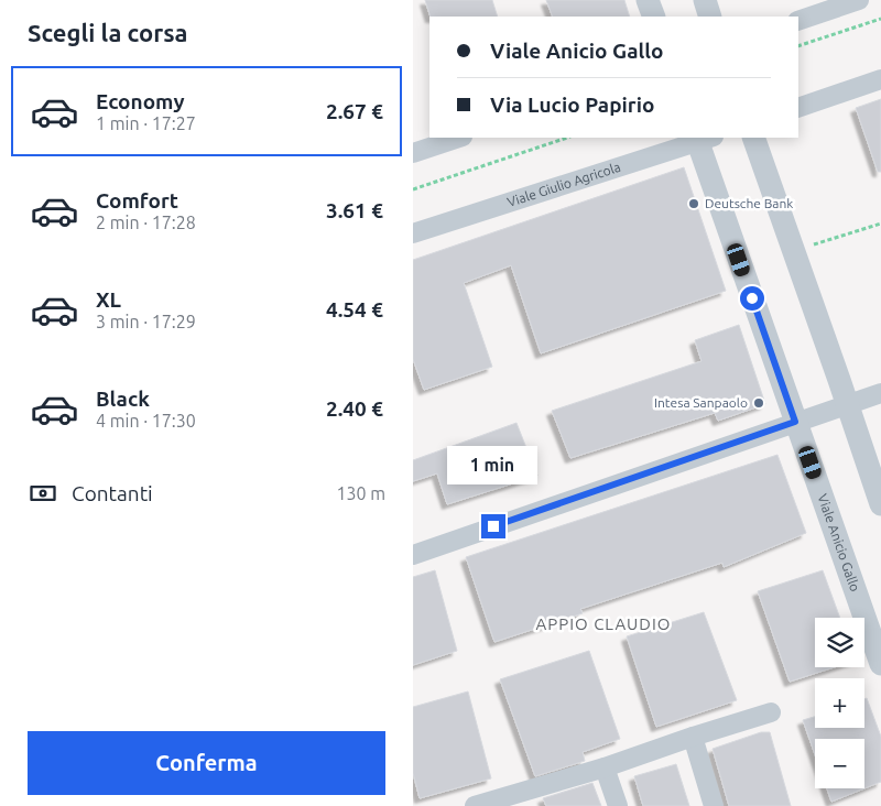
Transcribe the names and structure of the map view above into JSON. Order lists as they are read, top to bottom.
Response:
{
  "streets": {
    "street": ["Viale Giulio Agricola", "Viale Anicio Gallo"]
  },
  "crossings": [
    ["Viale Giulio Agricola", "Viale Anicio Gallo"]
  ],
  "districts": ["APPIO CLAUDIO"],
  "places": ["Deutsche Bank", "Intesa Sanpaolo"],
  "page": {
    "heading": "Scegli la corsa",
    "banner": ["Viale Anicio Gallo", "Via Lucio Papirio"],
    "list": [
      {
        "name": "Economy",
        "note": "1 min · 17:27",
        "value": "2.67 €"
      },
      {
        "name": "Comfort",
        "note": "2 min · 17:28",
        "value": "3.61 €"
      },
      {
        "name": "XL",
        "note": "3 min · 17:29",
        "value": "4.54 €"
      },
      {
        "name": "Black",
        "note": "4 min · 17:30",
        "value": "2.40 €"
      }
    ],
    "bubble": "1 min",
    "pay": ["Contanti", "130 m"],
    "map_buttons": ["+", "−"],
    "buttons": "Conferma"
  }
}
